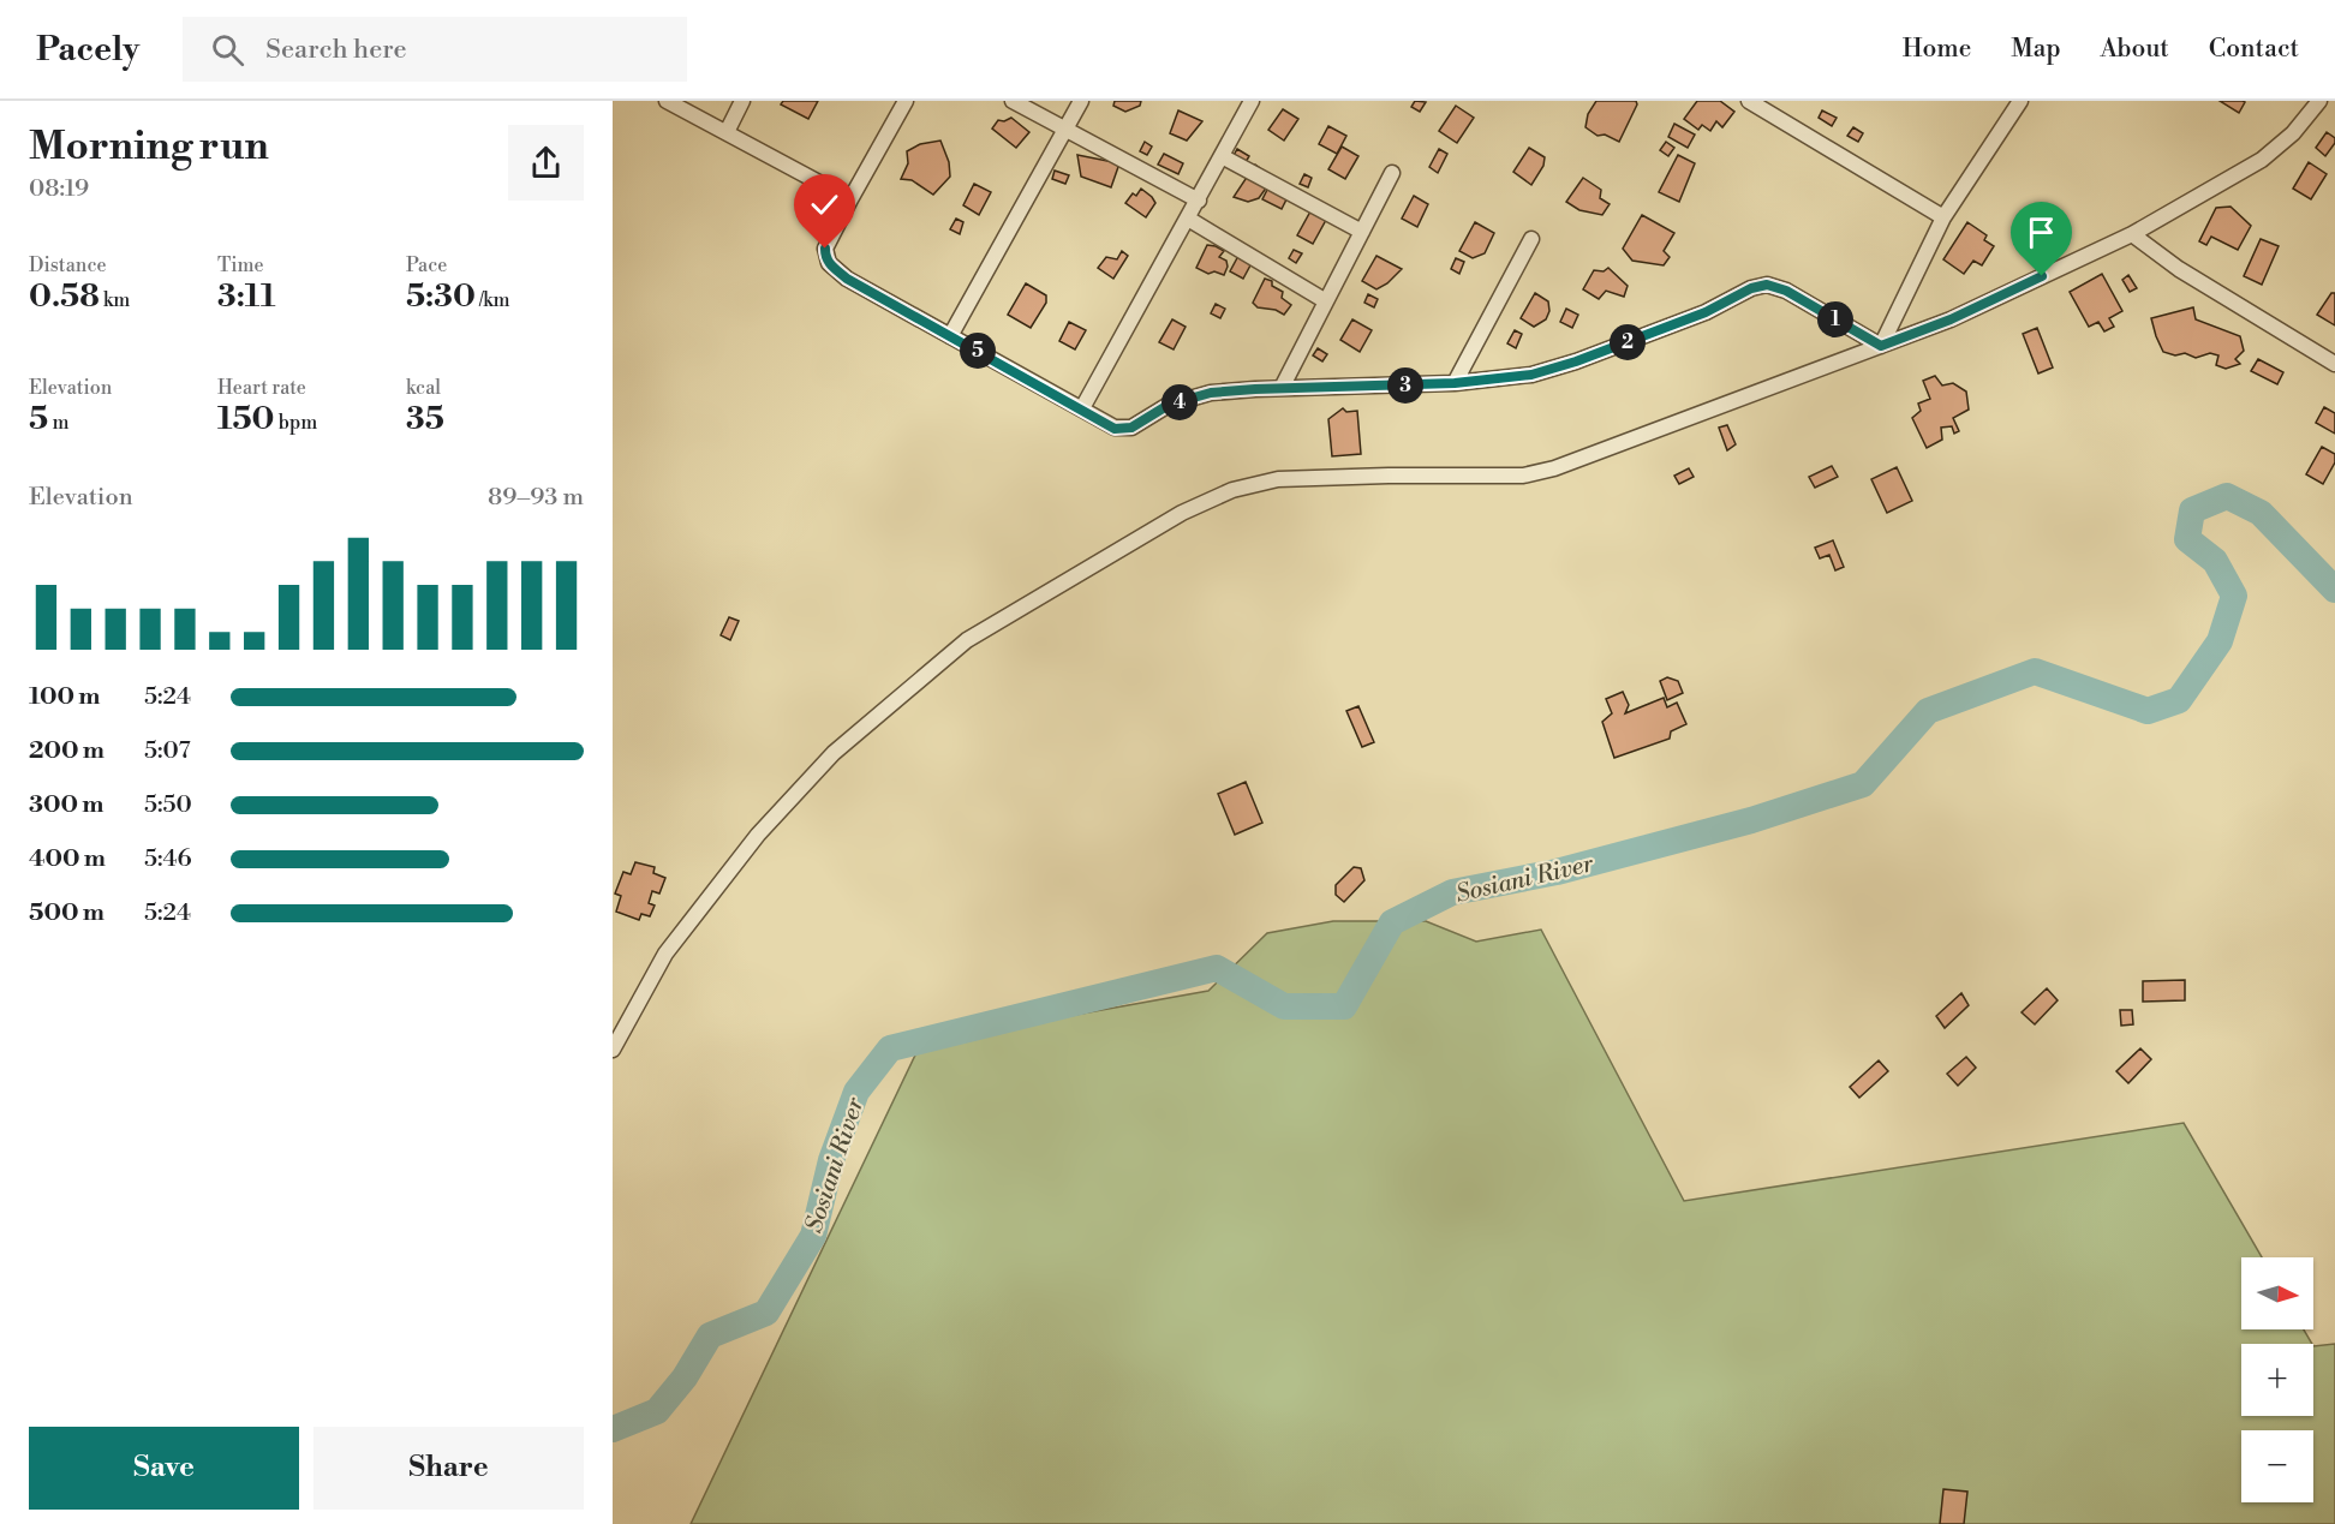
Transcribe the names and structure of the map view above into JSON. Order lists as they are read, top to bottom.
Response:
{
  "water": ["Sosiani River"],
  "north": "right",
  "page": {
    "header": "Pacely",
    "search": "Search here",
    "nav": [
      "Home",
      "Map",
      "About",
      "Contact"
    ],
    "heading": ["Morning run", "08:19"],
    "stats": [
      ["Distance", "0.58 km"],
      ["Time", "3:11"],
      ["Pace", "5:30 /km"],
      ["Elevation", "5 m"],
      ["Heart rate", "150 bpm"],
      ["kcal", "35"]
    ],
    "pins": [
      "1",
      "2",
      "5",
      "3",
      "4"
    ],
    "chart": ["Elevation", "89–93 m"],
    "list": [
      {
        "name": "100 m",
        "note": "5:24"
      },
      {
        "name": "200 m",
        "note": "5:07"
      },
      {
        "name": "300 m",
        "note": "5:50"
      },
      {
        "name": "400 m",
        "note": "5:46"
      },
      {
        "name": "500 m",
        "note": "5:24"
      }
    ],
    "map_buttons": ["+", "−"],
    "buttons": ["Save", "Share"]
  }
}
